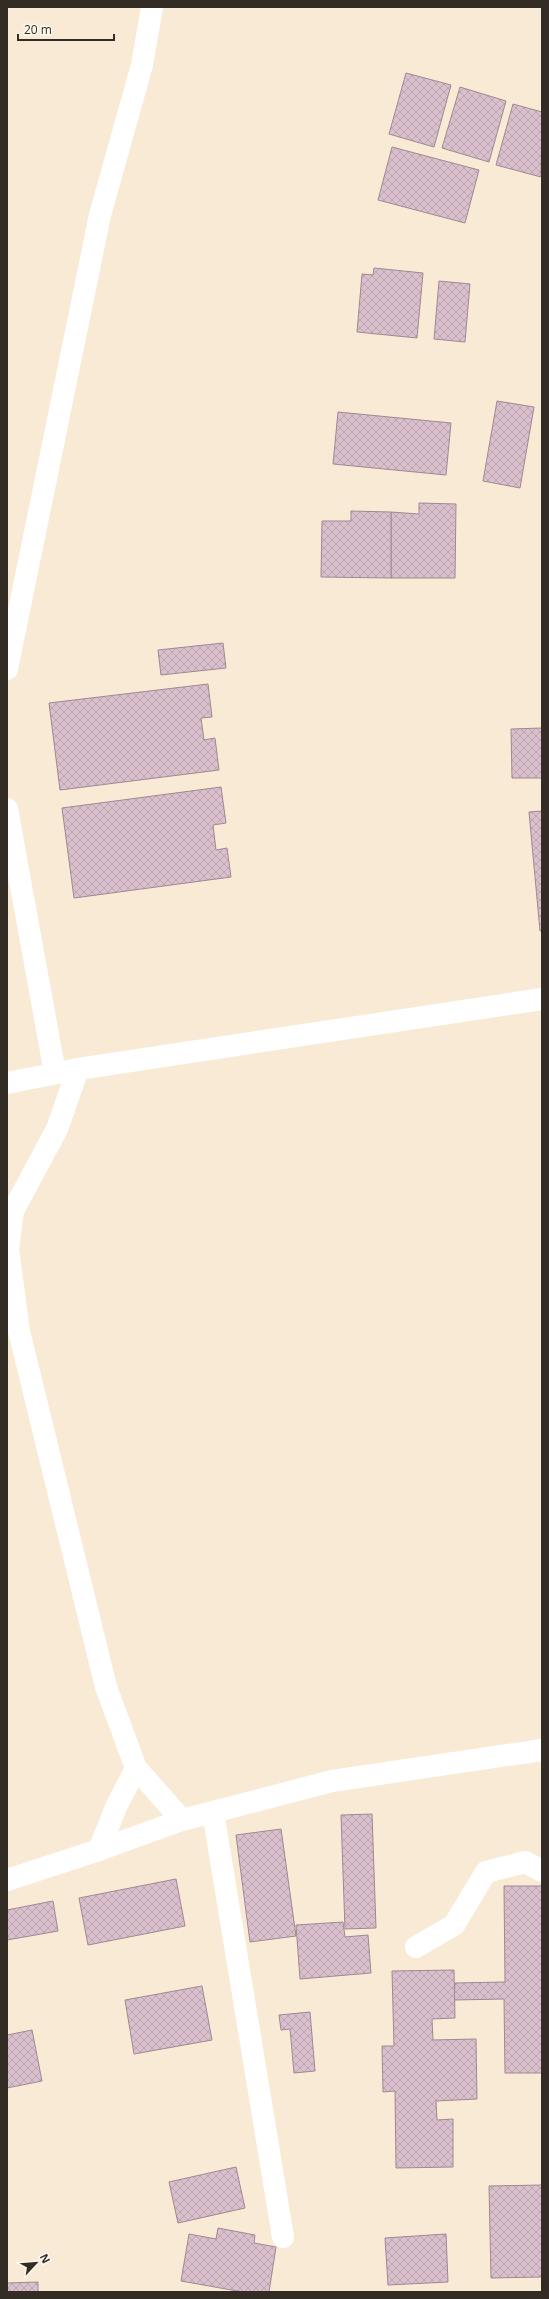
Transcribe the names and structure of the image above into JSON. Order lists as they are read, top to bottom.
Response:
{
  "scale_bar": "20 m",
  "north": "top right"
}
